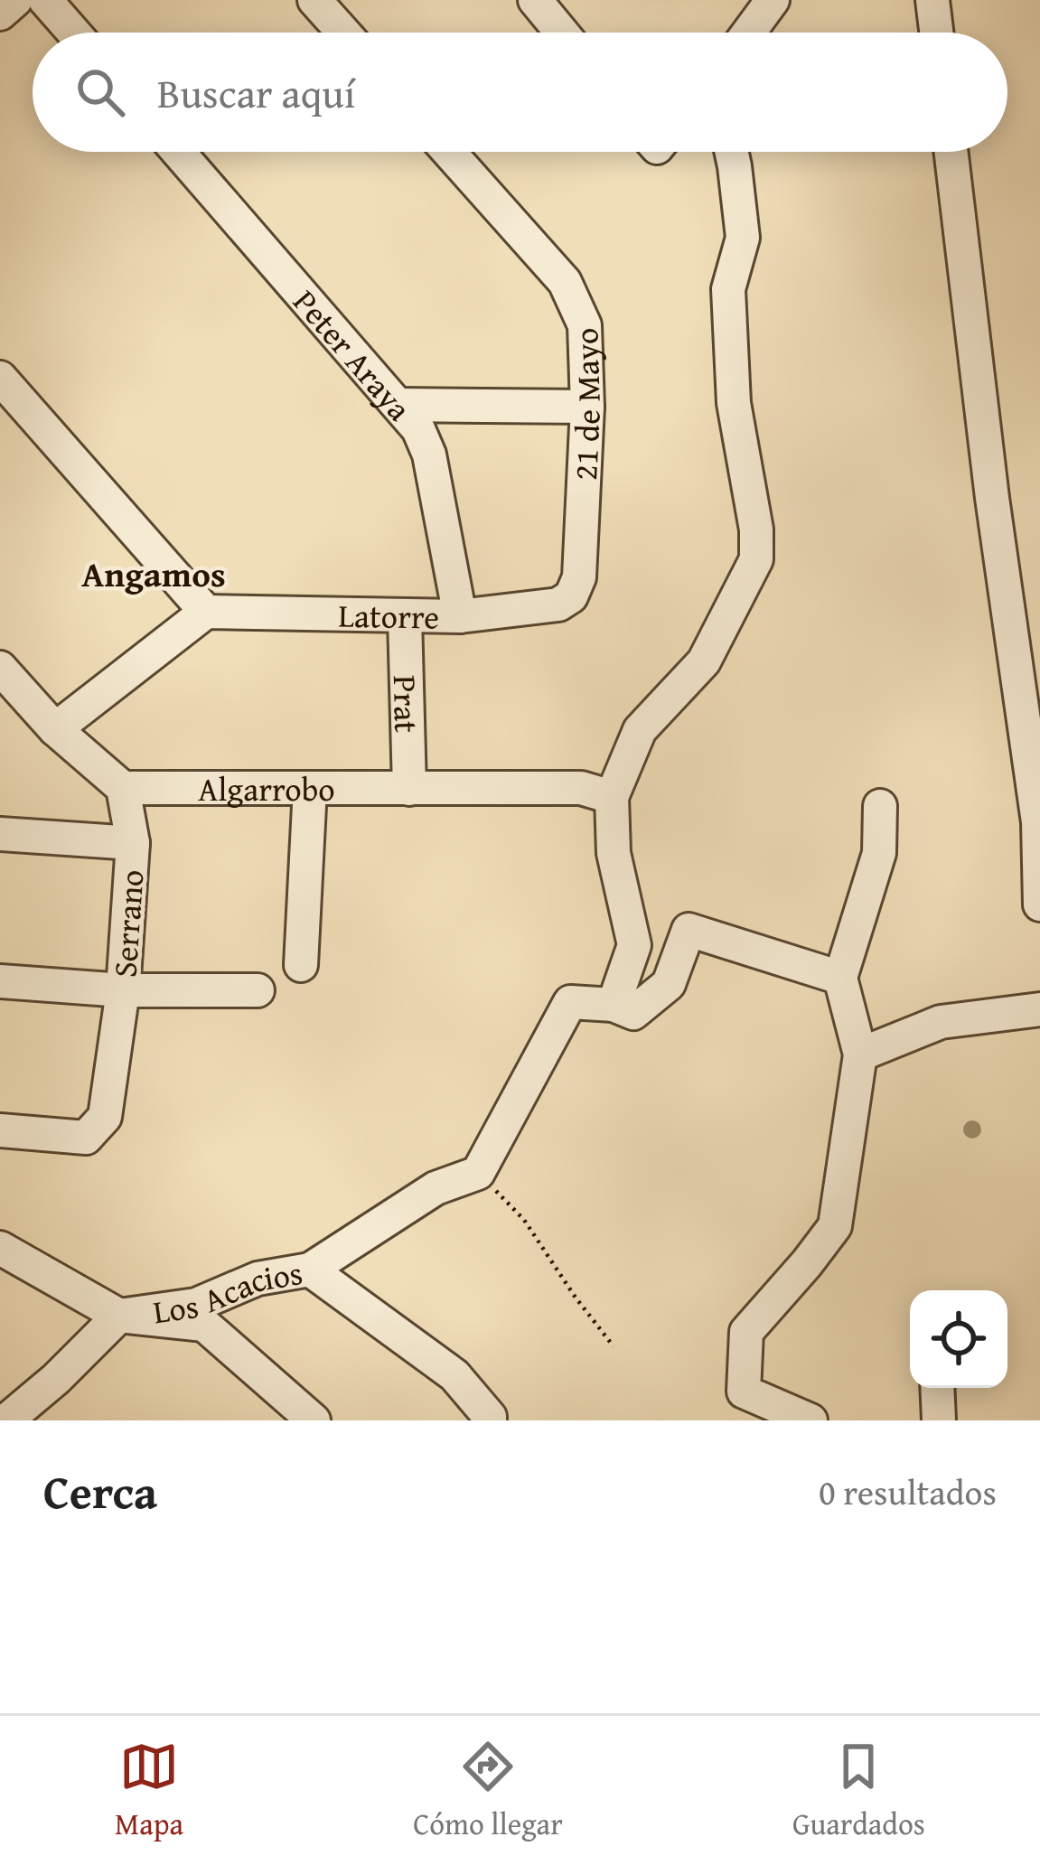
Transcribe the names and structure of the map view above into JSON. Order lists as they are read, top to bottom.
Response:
{
  "streets": {
    "street": [
      "Peter Araya",
      "21 de Mayo",
      "Latorre",
      "Prat",
      "Algarrobo",
      "Serrano",
      "Los Acacios"
    ]
  },
  "crossings": [
    ["Peter Araya", "Latorre"],
    ["21 de Mayo", "Latorre"],
    ["Latorre", "Prat"],
    ["Prat", "Algarrobo"],
    ["Algarrobo", "Serrano"]
  ],
  "districts": ["Angamos"],
  "page": {
    "search": "Buscar aquí",
    "heading": ["Cerca", "0 resultados"],
    "nav": ["Mapa", "Cómo llegar", "Guardados"]
  }
}
